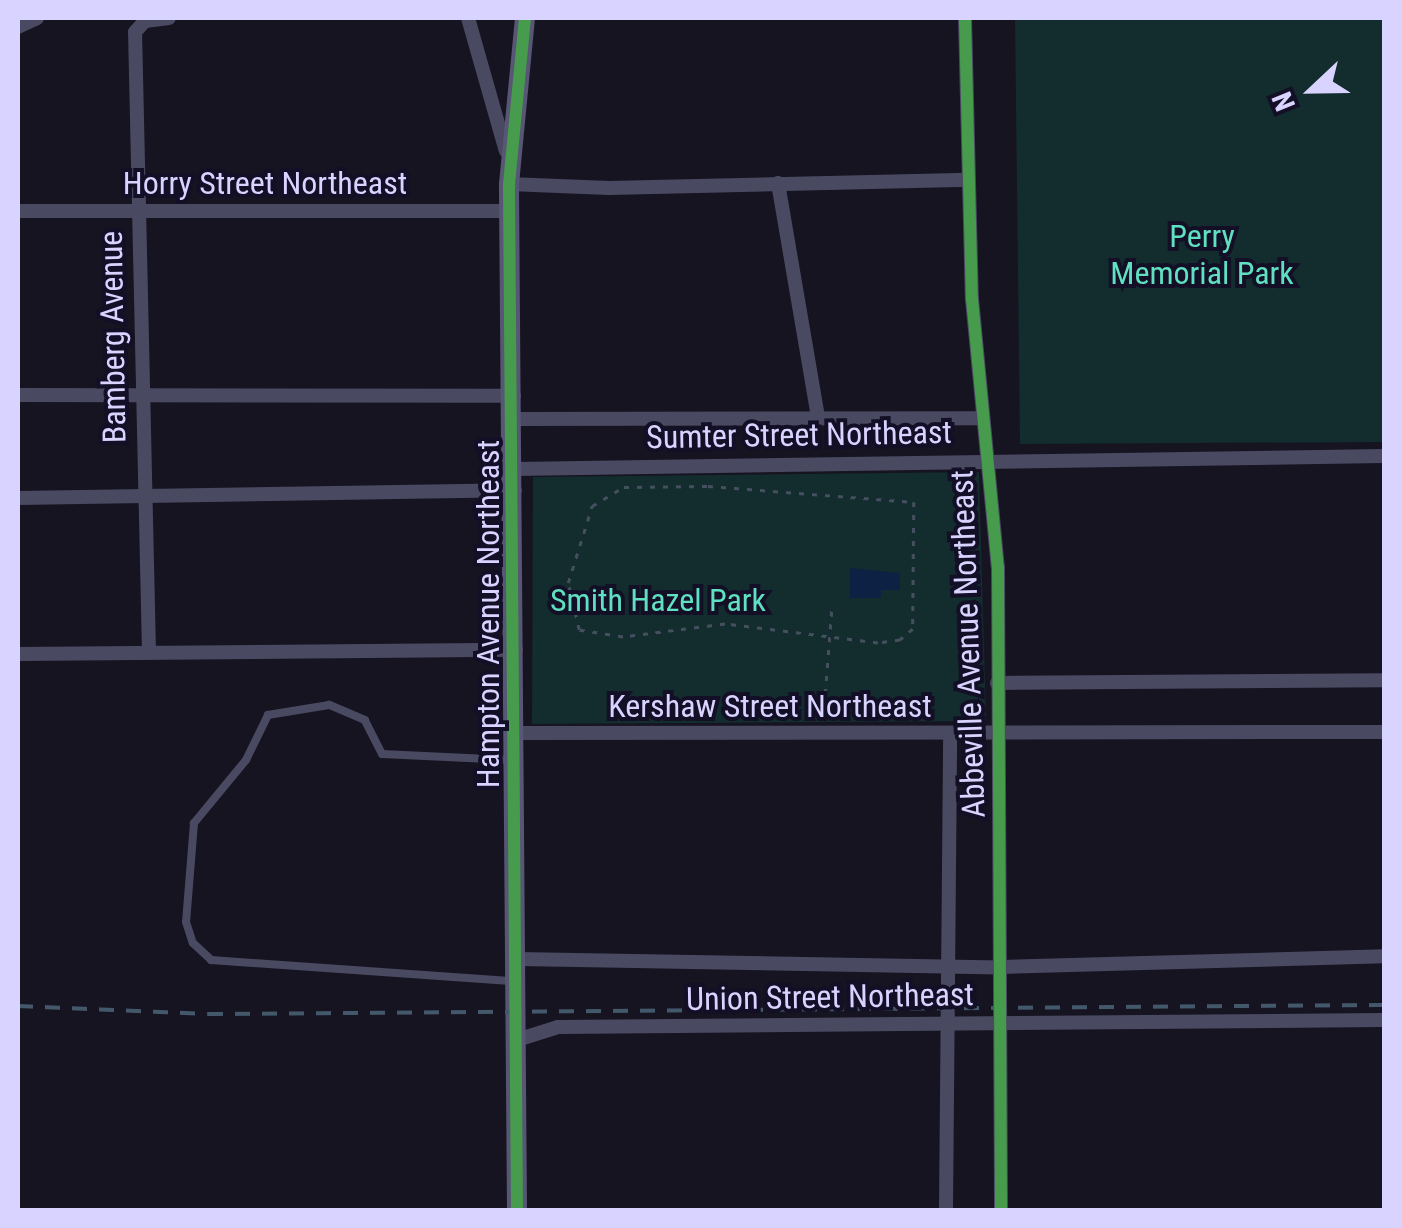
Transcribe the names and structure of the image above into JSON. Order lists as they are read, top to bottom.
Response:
{
  "streets": {
    "street": [
      "Horry Street Northeast",
      "Bamberg Avenue",
      "Sumter Street Northeast",
      "Hampton Avenue Northeast",
      "Abbeville Avenue Northeast",
      "Kershaw Street Northeast",
      "Union Street Northeast"
    ]
  },
  "crossings": [
    ["Horry Street Northeast", "Bamberg Avenue"],
    ["Horry Street Northeast", "Hampton Avenue Northeast"],
    ["Bamberg Avenue", "Sumter Street Northeast"],
    ["Sumter Street Northeast", "Hampton Avenue Northeast"],
    ["Sumter Street Northeast", "Abbeville Avenue Northeast"],
    ["Hampton Avenue Northeast", "Kershaw Street Northeast"],
    ["Hampton Avenue Northeast", "Union Street Northeast"],
    ["Abbeville Avenue Northeast", "Kershaw Street Northeast"],
    ["Abbeville Avenue Northeast", "Union Street Northeast"]
  ],
  "parks": ["Perry Memorial Park", "Smith Hazel Park"],
  "north": "left"
}
